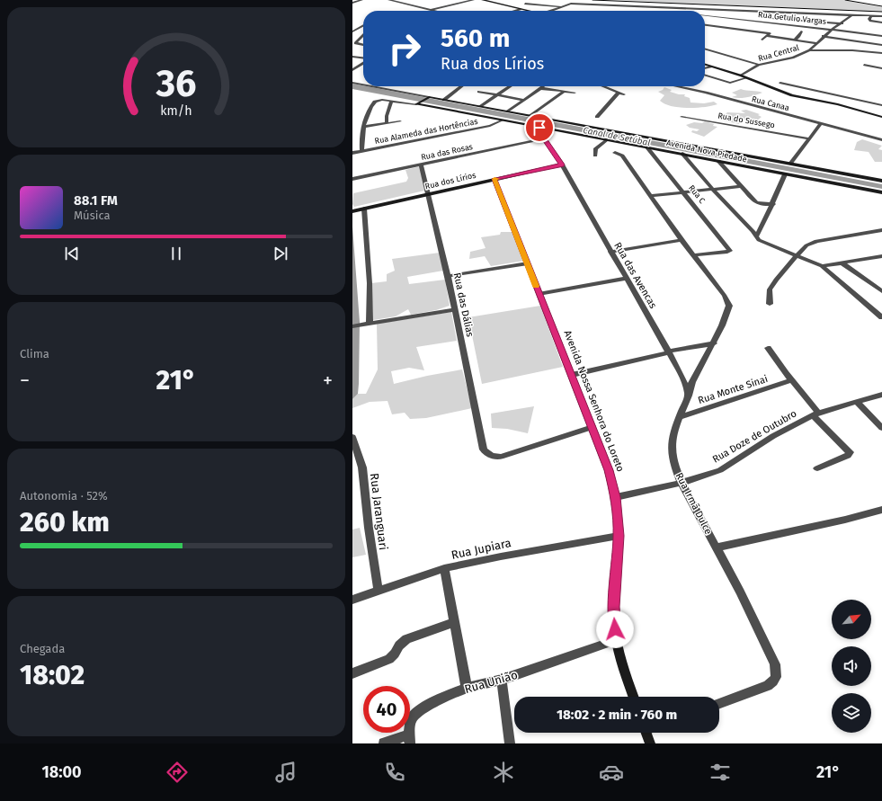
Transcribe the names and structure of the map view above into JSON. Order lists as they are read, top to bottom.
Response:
{
  "streets": {
    "street": [
      "Rua Getulio Vargas",
      "Rua Central",
      "Rua Canaa",
      "Rua do Sussego",
      "Rua Alameda das Hortências",
      "Avenida Nova Piedade",
      "Rua das Rosas",
      "Rua dos Lírios",
      "Rua C",
      "Rua das Avencas",
      "Rua das Dálias",
      "Rua Monte Sinai",
      "Avenida Nossa Senhora do Loreto",
      "Rua Doze de Outubro",
      "Rua Irmã Dulce",
      "Rua Jaranguari",
      "Rua Jupiara",
      "Rua União"
    ]
  },
  "crossings": [
    ["Rua Getulio Vargas", "Rua Central"],
    ["Rua Alameda das Hortências", "Avenida Nova Piedade"],
    ["Avenida Nova Piedade", "Rua C"],
    ["Rua das Rosas", "Rua das Dálias"],
    ["Rua dos Lírios", "Rua das Avencas"],
    ["Rua dos Lírios", "Rua das Dálias"],
    ["Rua dos Lírios", "Avenida Nossa Senhora do Loreto"],
    ["Rua C", "Rua Irmã Dulce"],
    ["Rua das Avencas", "Rua Irmã Dulce"],
    ["Rua das Dálias", "Avenida Nossa Senhora do Loreto"],
    ["Rua Monte Sinai", "Rua Irmã Dulce"],
    ["Avenida Nossa Senhora do Loreto", "Rua Doze de Outubro"],
    ["Avenida Nossa Senhora do Loreto", "Rua Jupiara"],
    ["Avenida Nossa Senhora do Loreto", "Rua União"],
    ["Rua Doze de Outubro", "Rua Irmã Dulce"],
    ["Rua Jaranguari", "Rua Jupiara"]
  ],
  "water": ["Canal de Setúbal"],
  "north": "top right",
  "page": {
    "turn": ["560 m", "Rua dos Lírios"],
    "song": ["88.1 FM", "Música"],
    "tile": [
      "Clima",
      ["Autonomia · 52%", "260 km"],
      ["Chegada", "18:02"]
    ],
    "heat": ["−", "21°", "+"],
    "limit": "40",
    "trip": "18:02 · 2 min · 760 m",
    "tabs": ["18:00", "21°"],
    "gauge": ["36", "km/h"]
  }
}
